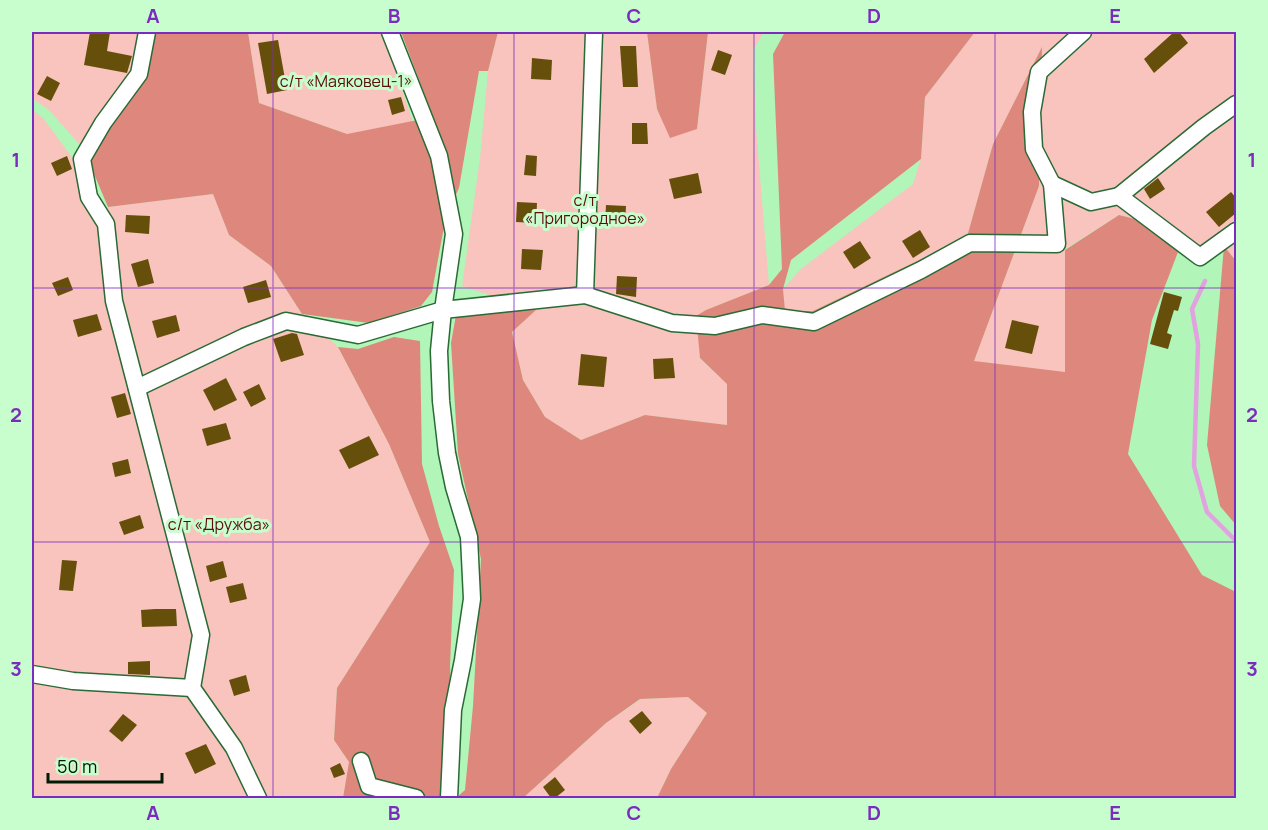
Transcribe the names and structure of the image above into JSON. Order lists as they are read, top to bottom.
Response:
{
  "parks": ["с/т «Маяковец-1»", "с/т «Пригородное»", "с/т «Дружба»"],
  "scale_bar": "50 m",
  "grid": {
    "columns": [
      "A",
      "B",
      "C",
      "D",
      "E"
    ],
    "rows": ["1", "2", "3"]
  }
}
